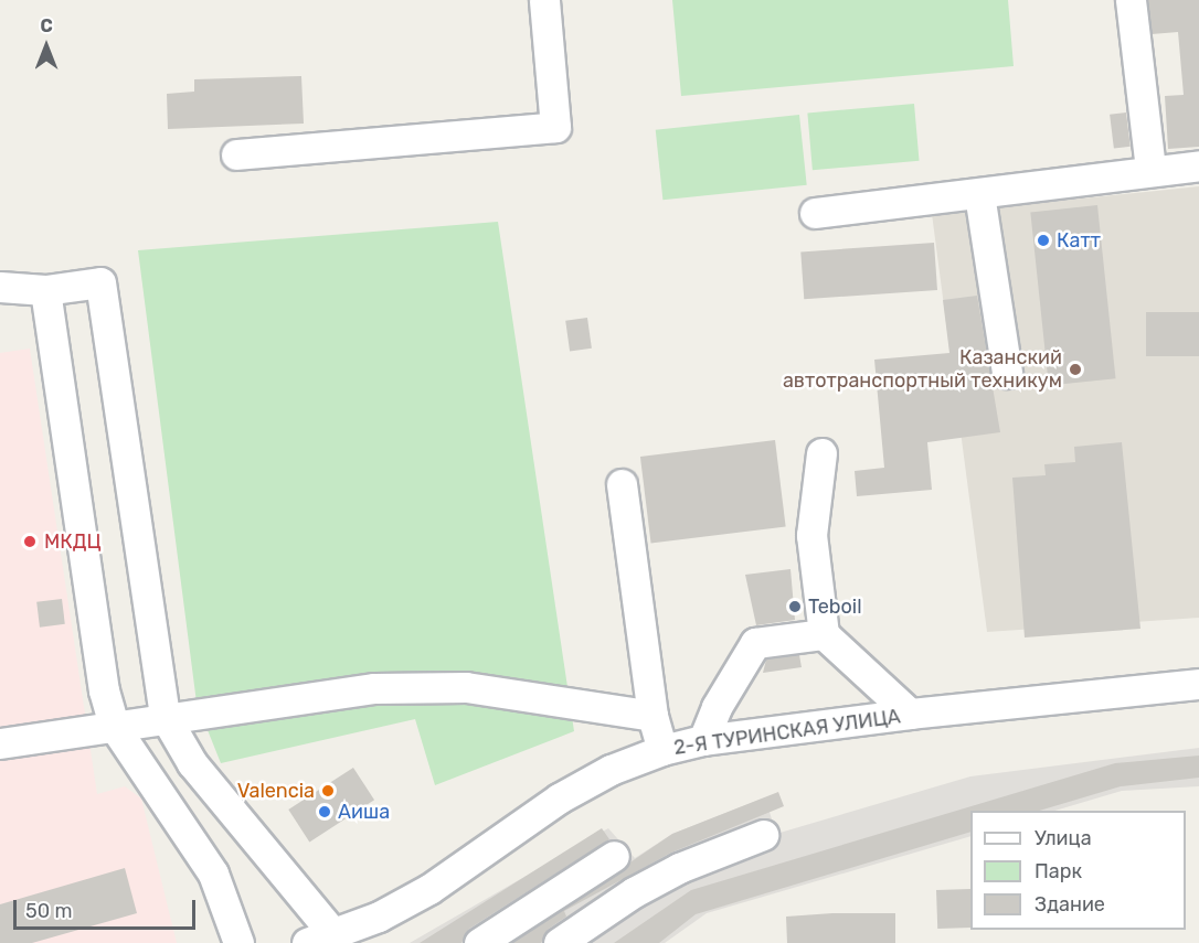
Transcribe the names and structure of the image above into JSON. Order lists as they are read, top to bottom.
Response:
{
  "streets": {
    "street": ["2-Я ТУРИНСКАЯ УЛИЦА"]
  },
  "places": [
    "Катт",
    "Казанский автотранспортный техникум",
    "МКДЦ",
    "Teboil",
    "Valencia",
    "Аиша"
  ],
  "legend": ["Улица", "Парк", "Здание"],
  "scale_bar": "50 m",
  "north": "top"
}
